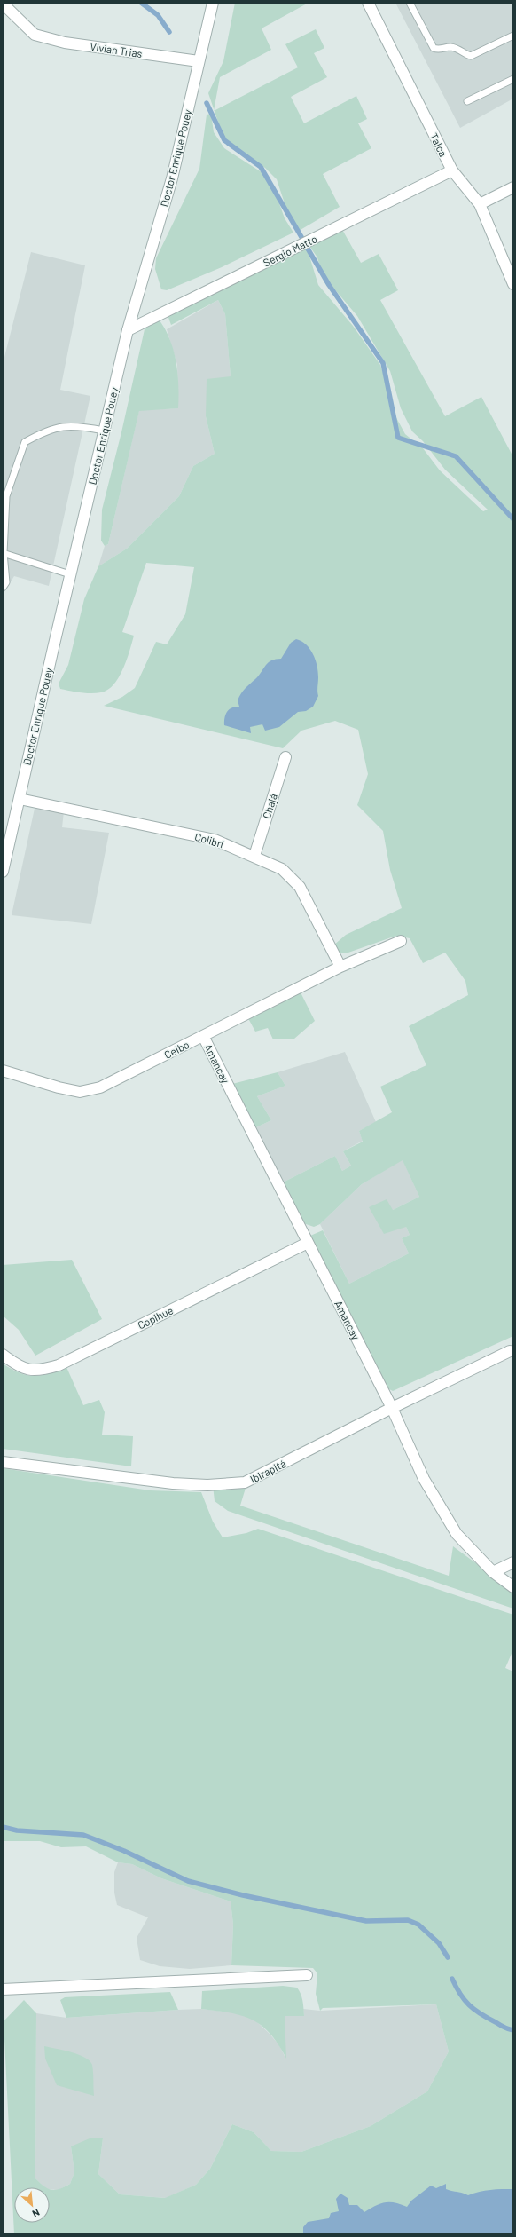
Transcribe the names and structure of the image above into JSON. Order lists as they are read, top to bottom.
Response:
{
  "streets": {
    "street": [
      "Vivian Trias",
      "Talca",
      "Doctor Enrique Pouey",
      "Sergio Matto",
      "Chajá",
      "Colibrí",
      "Ceibo",
      "Amancay",
      "Copihue",
      "Ibirapitá"
    ]
  },
  "crossings": [
    ["Vivian Trias", "Doctor Enrique Pouey"],
    ["Talca", "Sergio Matto"],
    ["Doctor Enrique Pouey", "Sergio Matto"],
    ["Doctor Enrique Pouey", "Colibrí"],
    ["Chajá", "Colibrí"],
    ["Colibrí", "Ceibo"],
    ["Ceibo", "Amancay"],
    ["Amancay", "Copihue"],
    ["Amancay", "Ibirapitá"]
  ],
  "north": "bottom right"
}
